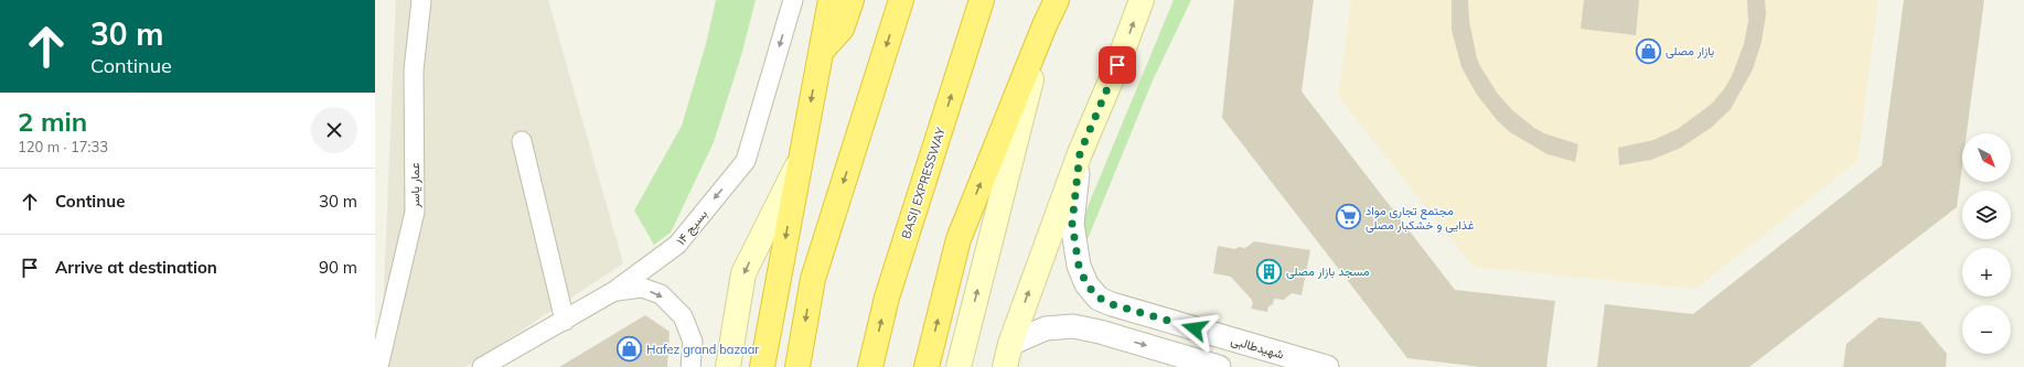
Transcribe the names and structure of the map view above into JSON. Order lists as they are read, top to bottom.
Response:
{
  "streets": {
    "highway": ["BASIJ EXPRESSWAY"],
    "street": ["عمار یاسر", "بسیج ۱۴", "شهیدطالبی"]
  },
  "one_way": ["بسیج ۱۴"],
  "places": {
    "shop": ["بازار مصلى", "Hafez grand bazaar"],
    "supermarket": ["مجتمع تجاری مواد غذایی و خشکبار مصلی"],
    "building": ["مسجد بازار مصلی"]
  },
  "north": "bottom right",
  "page": {
    "turn": ["30 m", "Continue"],
    "heading": ["2 min", "120 m · 17:33"],
    "map_buttons": ["+", "−"],
    "list": [
      {
        "name": "Continue",
        "value": "30 m"
      },
      {
        "name": "Arrive at destination",
        "value": "90 m"
      }
    ]
  }
}
